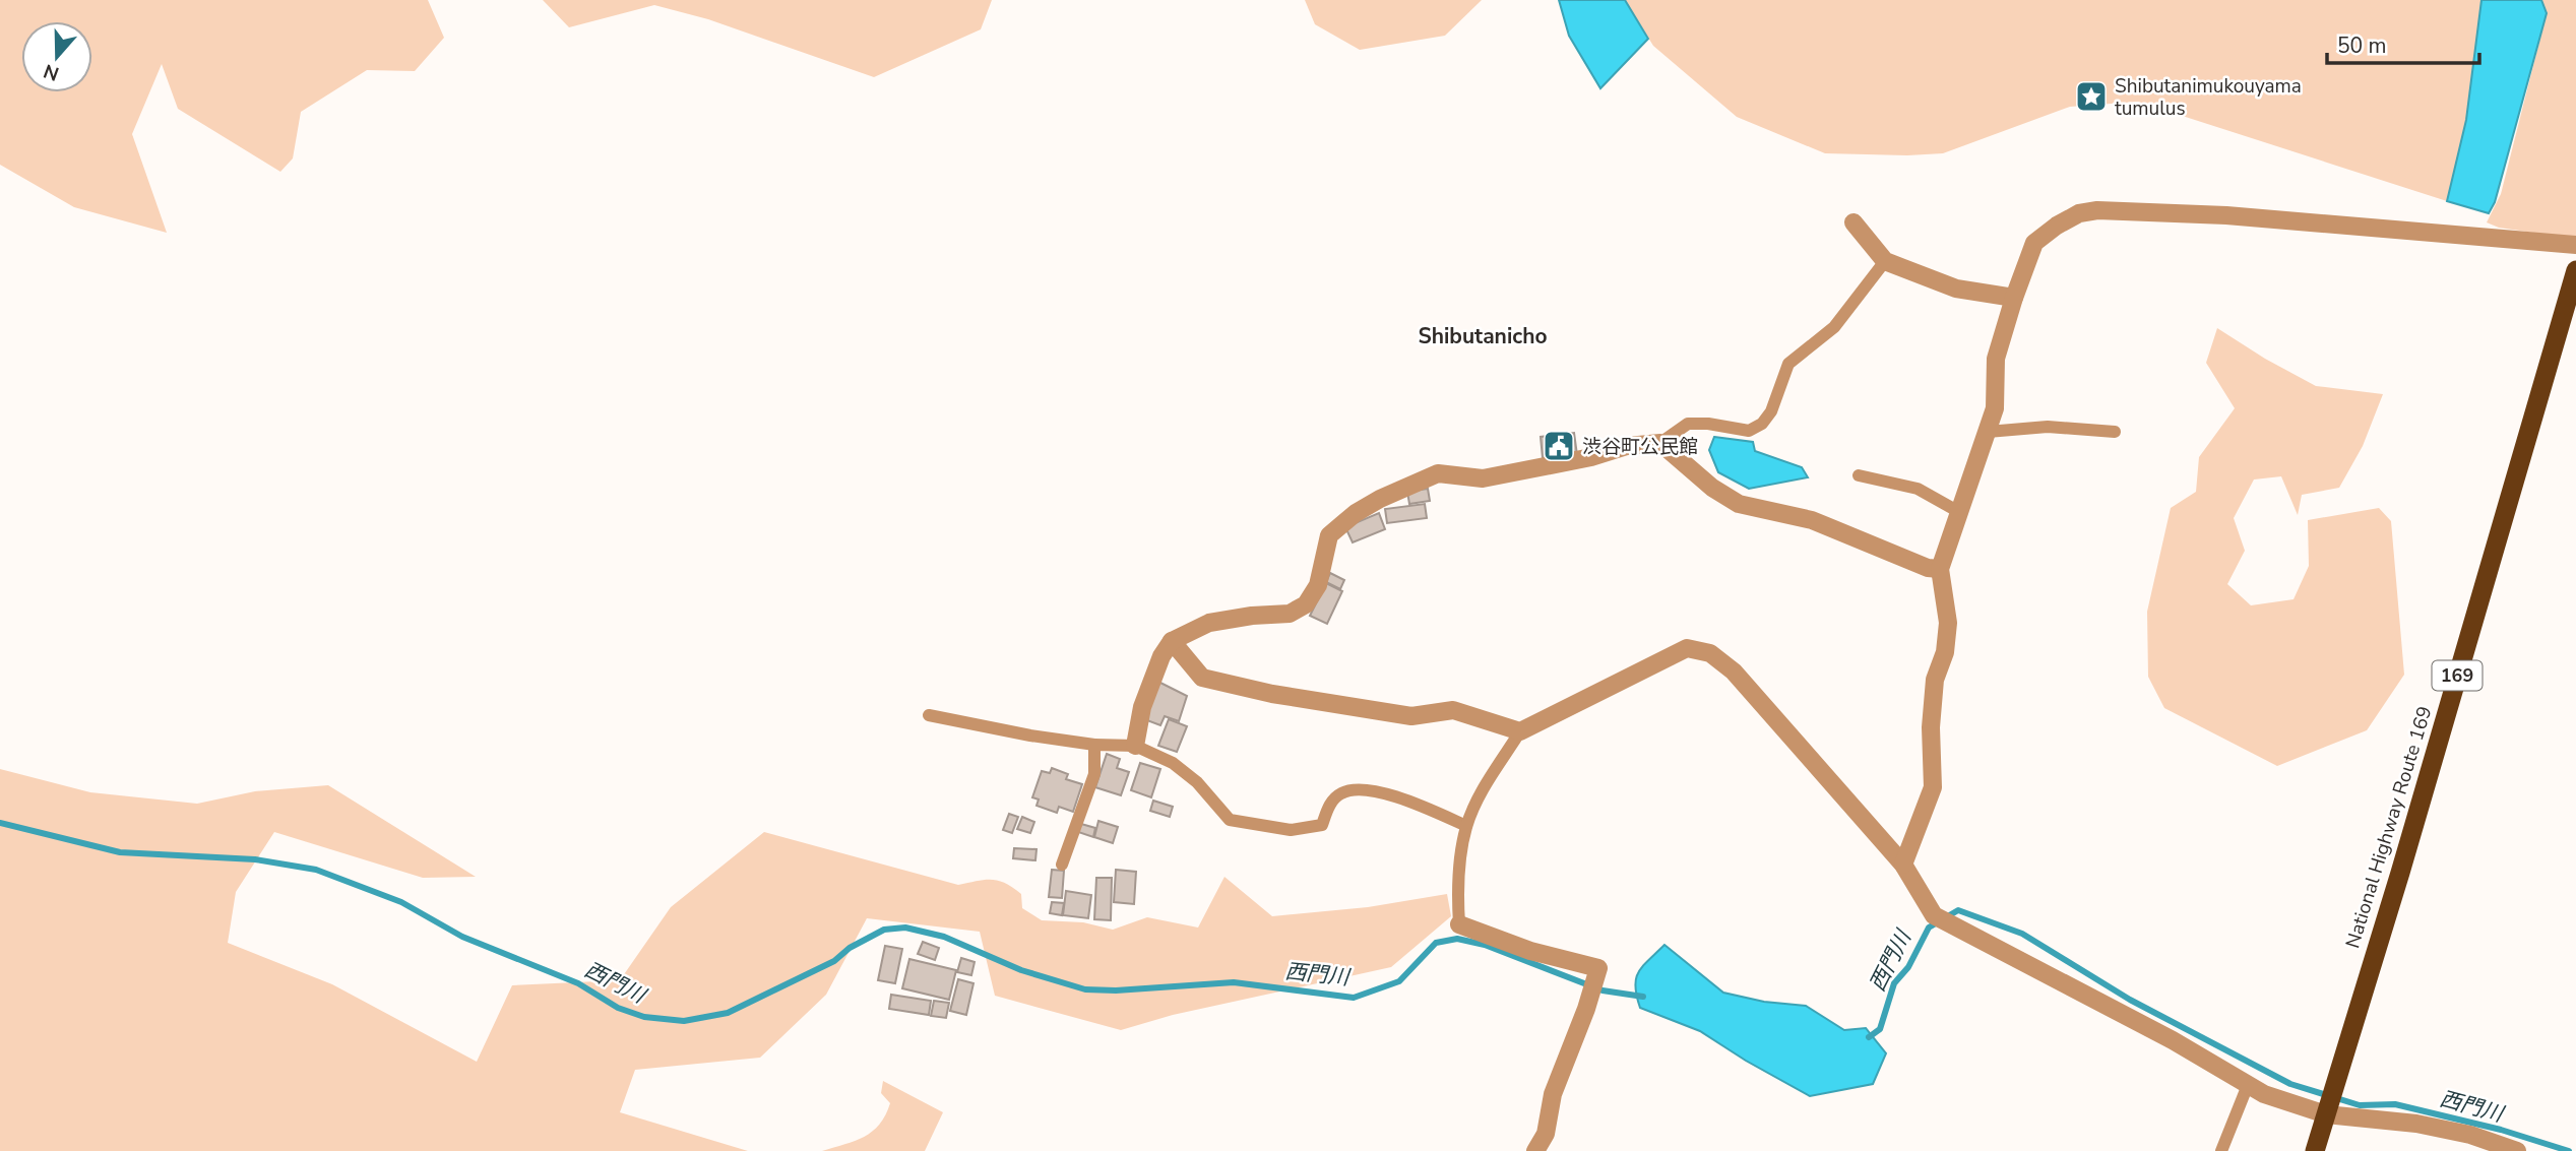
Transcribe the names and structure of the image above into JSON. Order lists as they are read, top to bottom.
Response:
{
  "streets": {
    "highway": ["169", "National Highway Route 169"]
  },
  "districts": ["Shibutanicho"],
  "water": ["西門川"],
  "places": {
    "place": ["Shibutanimukouyama tumulus"],
    "public building": ["渋谷町公民館"]
  },
  "scale_bar": "50 m",
  "north": "bottom"
}
